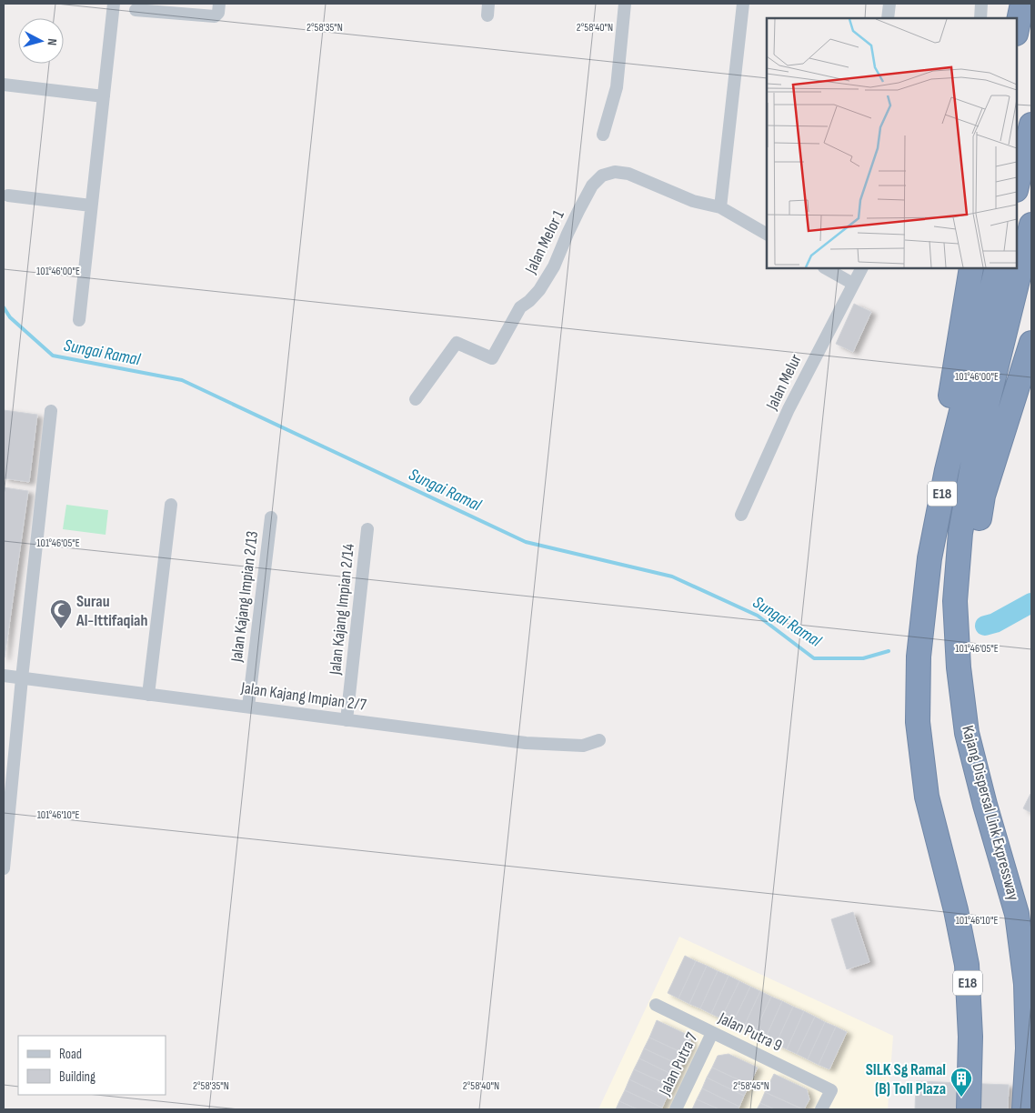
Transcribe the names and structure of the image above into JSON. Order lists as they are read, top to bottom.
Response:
{
  "streets": {
    "highway": ["E18", "Kajang Dispersal Link Expressway"],
    "street": [
      "Jalan Melor 1",
      "Jalan Melur",
      "Jalan Kajang Impian 2/13",
      "Jalan Kajang Impian 2/14",
      "Jalan Kajang Impian 2/7",
      "Jalan Putra 9",
      "Jalan Putra 7"
    ]
  },
  "crossings": [
    ["Jalan Kajang Impian 2/13", "Jalan Kajang Impian 2/7"],
    ["Jalan Kajang Impian 2/14", "Jalan Kajang Impian 2/7"],
    ["Jalan Putra 9", "Jalan Putra 7"]
  ],
  "water": ["Sungai Ramal"],
  "places": {
    "mosque": ["Surau Al-Ittifaqiah"],
    "building": ["SILK Sg Ramal (B) Toll Plaza"]
  },
  "legend": ["Road", "Building"],
  "north": "right",
  "coordinates": [
    "2°58'35\"N",
    "2°58'40\"N",
    "101°46'00\"E",
    "101°46'05\"E",
    "101°46'10\"E",
    "2°58'45\"N"
  ]
}
